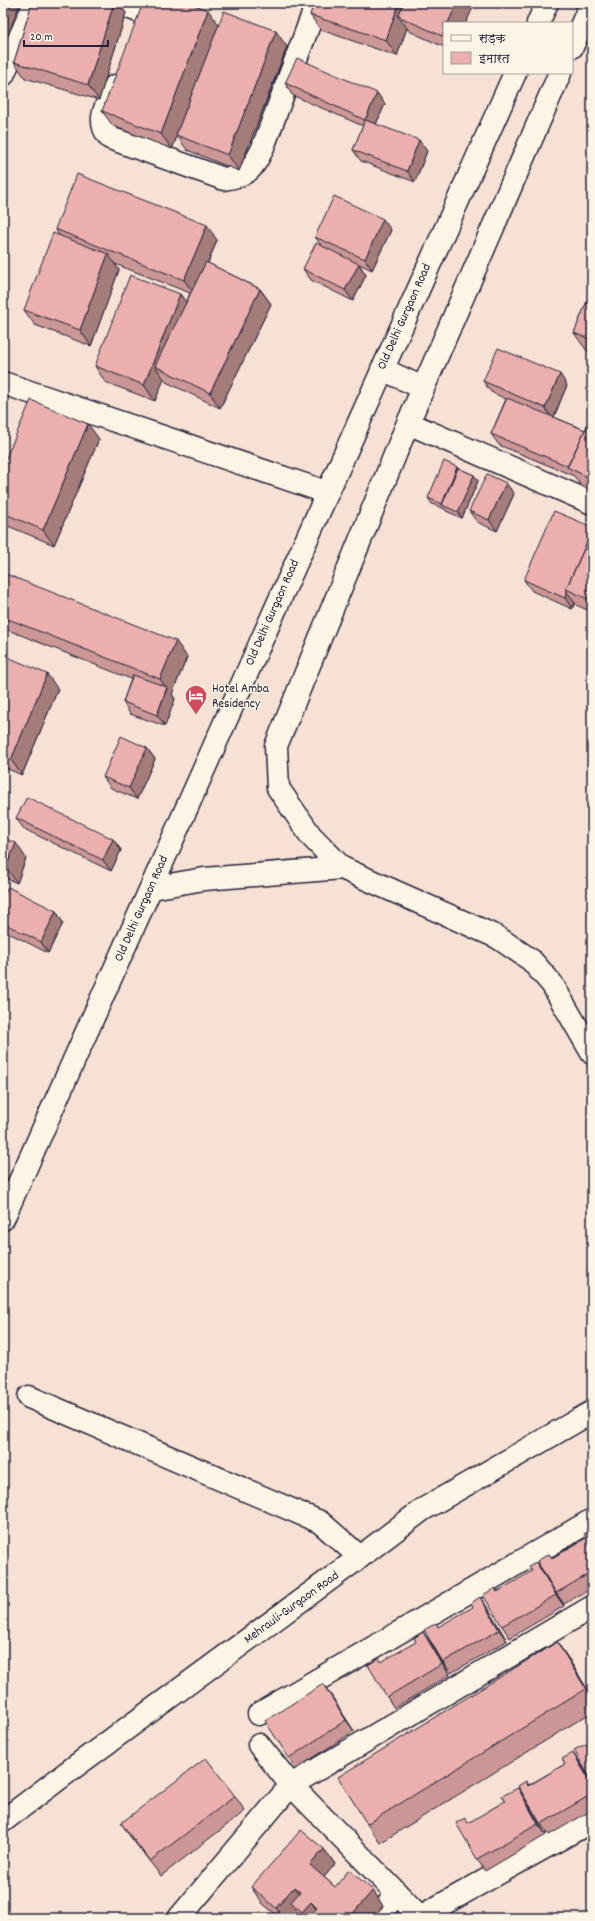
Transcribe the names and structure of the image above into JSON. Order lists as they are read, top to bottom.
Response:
{
  "streets": {
    "main road": ["Old Delhi Gurgaon Road", "Mehrauli-Gurgaon Road"]
  },
  "places": {
    "hotel": ["Hotel Amba Residency"]
  },
  "legend": ["सड़क", "इमारत"],
  "scale_bar": "20 m"
}
